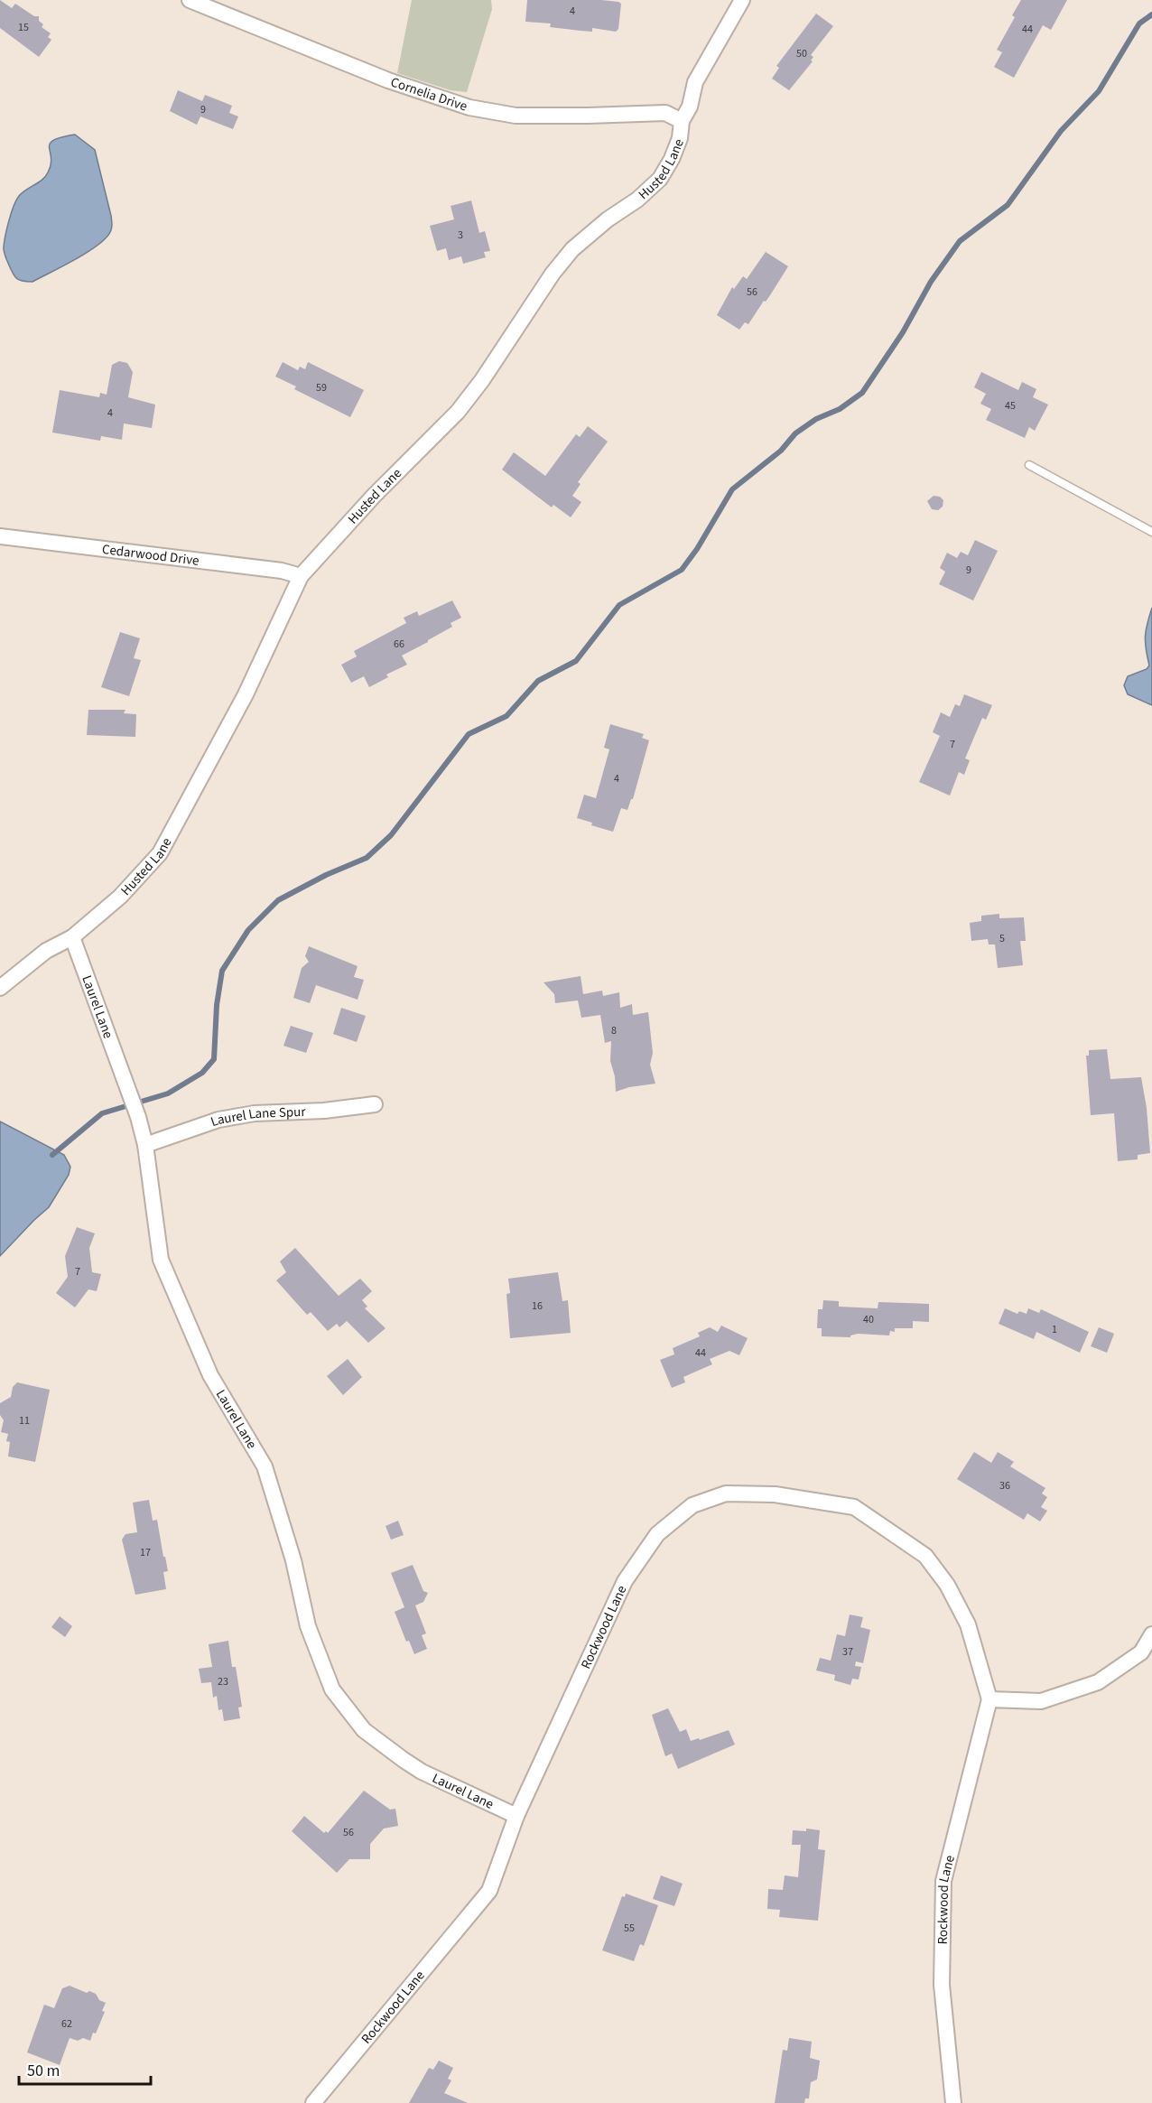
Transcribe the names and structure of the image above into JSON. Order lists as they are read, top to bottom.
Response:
{
  "streets": {
    "street": [
      "Cornelia Drive",
      "Husted Lane",
      "Cedarwood Drive",
      "Laurel Lane",
      "Laurel Lane Spur",
      "Rockwood Lane"
    ]
  },
  "crossings": [
    ["Cornelia Drive", "Husted Lane"],
    ["Husted Lane", "Cedarwood Drive"],
    ["Husted Lane", "Laurel Lane"],
    ["Laurel Lane", "Laurel Lane Spur"],
    ["Laurel Lane", "Rockwood Lane"]
  ],
  "house_numbers": [
    "4",
    "15",
    "44",
    "50",
    "9",
    "3",
    "56",
    "59",
    "45",
    "4",
    "9",
    "66",
    "7",
    "4",
    "5",
    "8",
    "7",
    "16",
    "40",
    "1",
    "44",
    "11",
    "36",
    "17",
    "37",
    "23",
    "56",
    "55",
    "62"
  ],
  "scale_bar": "50 m"
}
